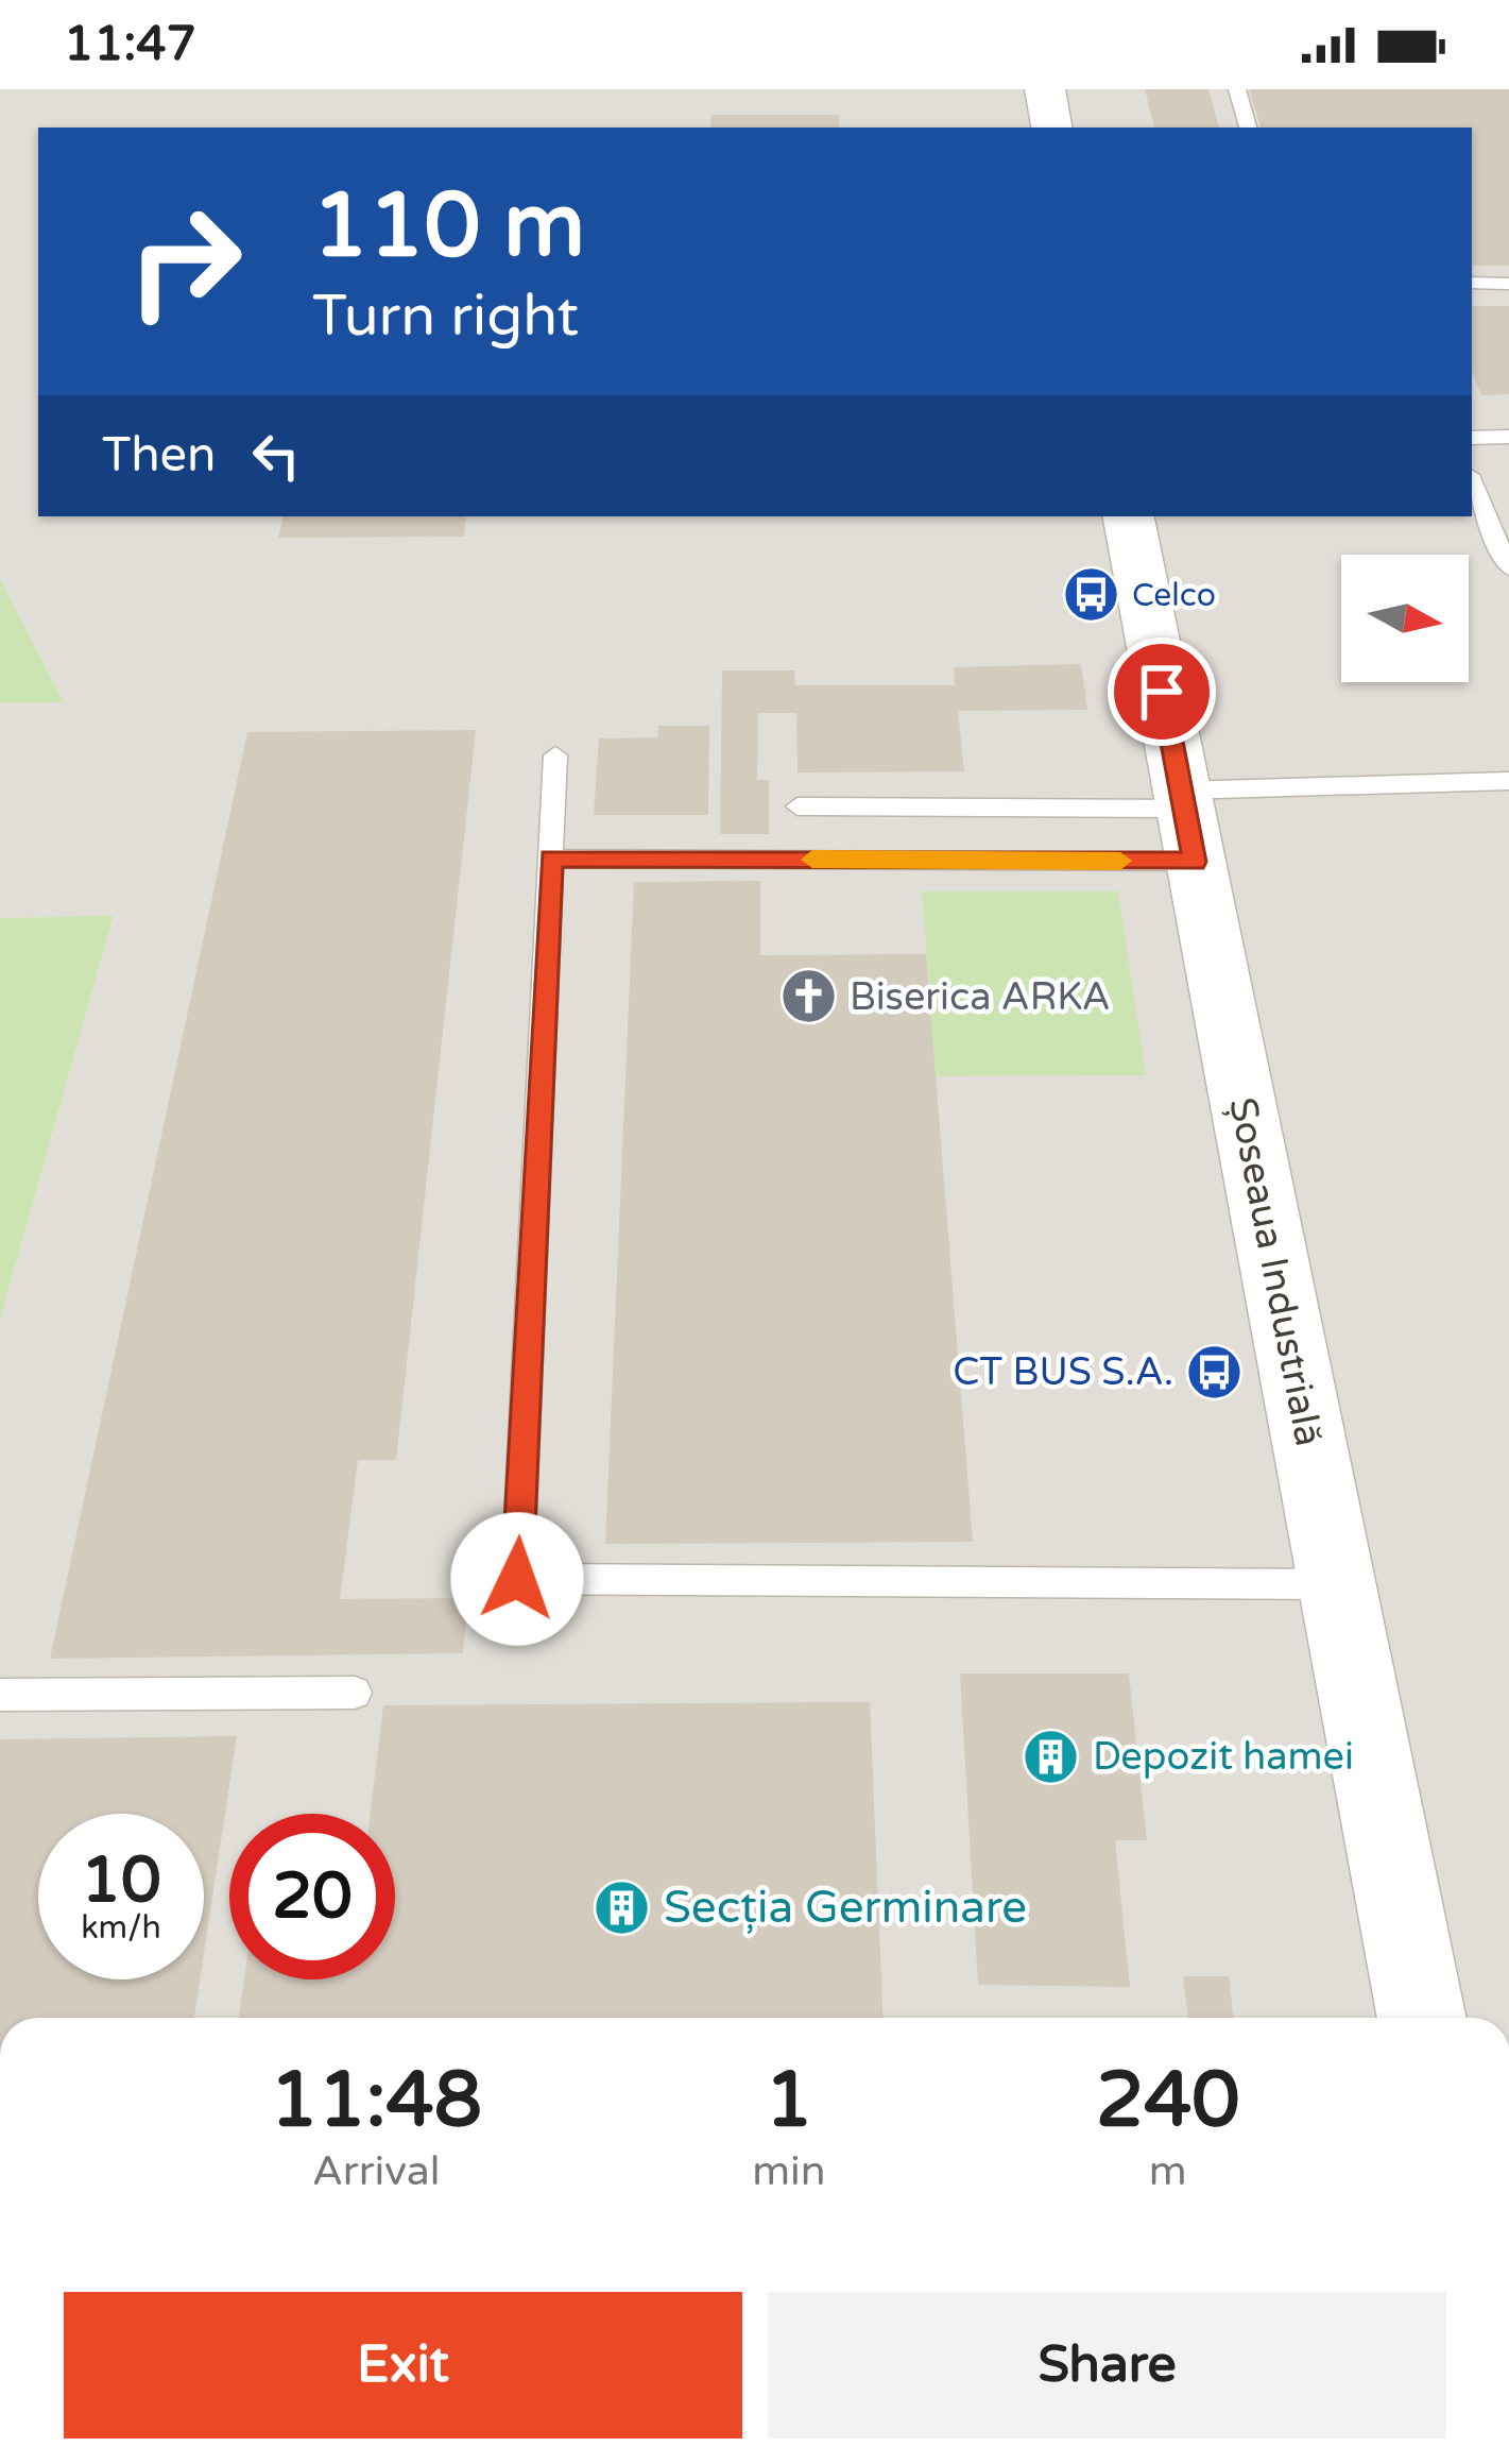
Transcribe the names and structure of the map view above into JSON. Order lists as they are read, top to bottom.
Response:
{
  "streets": {
    "street": ["Șoseaua Industrială"]
  },
  "places": {
    "bus stop": ["Celco", "CT BUS S.A."],
    "church": ["Biserica ARKA"],
    "building": ["Depozit hamei", "Secția Germinare"]
  },
  "north": "right",
  "page": {
    "status": "11:47",
    "turn": ["110 m", "Turn right"],
    "then": "Then",
    "speed": "10 km/h",
    "limit": "20",
    "eta": [
      "11:48",
      "Arrival",
      "1",
      "min",
      "240",
      "m"
    ],
    "buttons": ["Exit", "Share"]
  }
}
